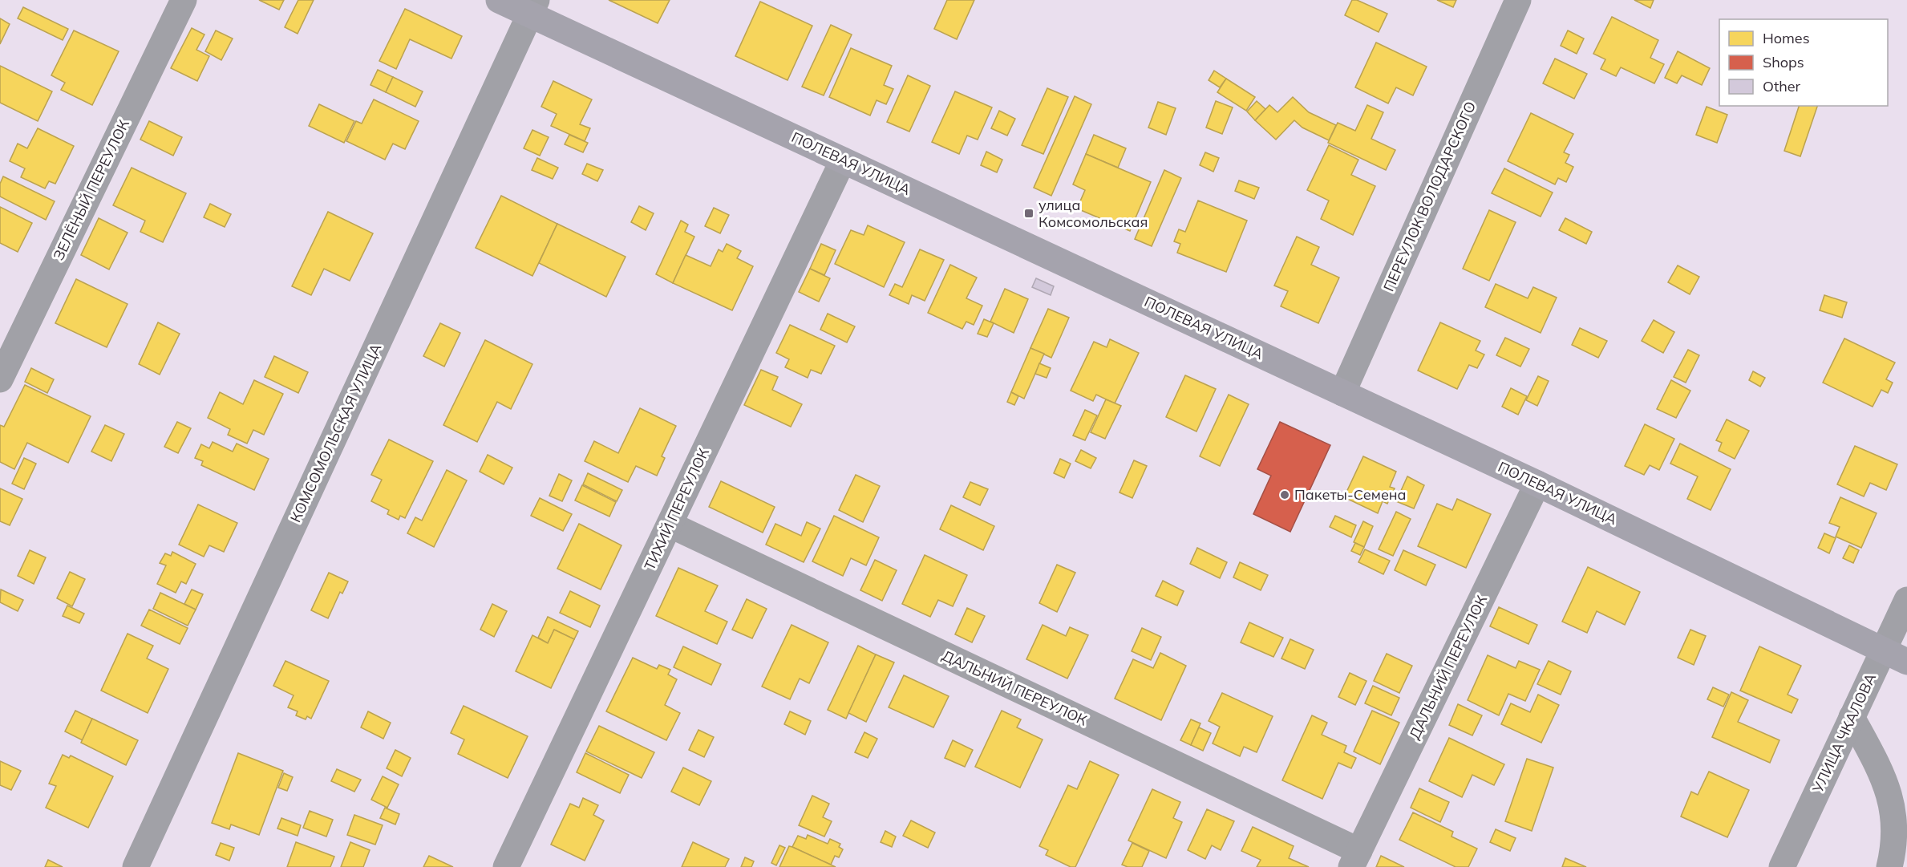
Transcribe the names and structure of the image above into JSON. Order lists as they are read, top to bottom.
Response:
{
  "streets": {
    "main road": ["ПОЛЕВАЯ УЛИЦА"],
    "street": [
      "ЗЕЛЁНЫЙ ПЕРЕУЛОК",
      "ПЕРЕУЛОК ВОЛОДАРСКОГО",
      "КОМСОМОЛЬСКАЯ УЛИЦА",
      "ТИХИЙ ПЕРЕУЛОК",
      "ДАЛЬНИЙ ПЕРЕУЛОК",
      "УЛИЦА ЧКАЛОВА"
    ]
  },
  "crossings": [
    ["ПОЛЕВАЯ УЛИЦА", "ПЕРЕУЛОК ВОЛОДАРСКОГО"],
    ["ПОЛЕВАЯ УЛИЦА", "КОМСОМОЛЬСКАЯ УЛИЦА"],
    ["ПОЛЕВАЯ УЛИЦА", "ТИХИЙ ПЕРЕУЛОК"],
    ["ПОЛЕВАЯ УЛИЦА", "ДАЛЬНИЙ ПЕРЕУЛОК"],
    ["ПОЛЕВАЯ УЛИЦА", "УЛИЦА ЧКАЛОВА"],
    ["ТИХИЙ ПЕРЕУЛОК", "ДАЛЬНИЙ ПЕРЕУЛОК"]
  ],
  "places": {
    "transit": ["улица Комсомольская"],
    "other": ["Пакеты-Семена"]
  },
  "legend": ["Homes", "Shops", "Other"]
}
